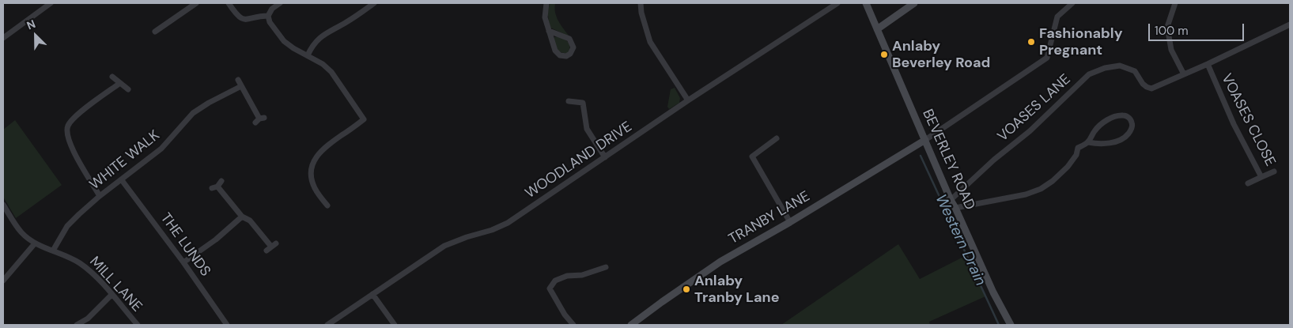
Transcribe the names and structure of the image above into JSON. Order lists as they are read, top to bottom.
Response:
{
  "streets": {
    "main road": ["BEVERLEY ROAD", "TRANBY LANE"],
    "street": [
      "VOASES LANE",
      "VOASES CLOSE",
      "WHITE WALK",
      "WOODLAND DRIVE",
      "THE LUNDS",
      "MILL LANE"
    ]
  },
  "crossings": [
    ["VOASES LANE", "VOASES CLOSE"],
    ["VOASES LANE", "BEVERLEY ROAD"],
    ["BEVERLEY ROAD", "TRANBY LANE"],
    ["WHITE WALK", "THE LUNDS"],
    ["WHITE WALK", "MILL LANE"]
  ],
  "water": ["Western Drain"],
  "places": ["Fashionably Pregnant", "Anlaby Beverley Road", "Anlaby Tranby Lane"],
  "scale_bar": "100 m",
  "north": "top left"
}
